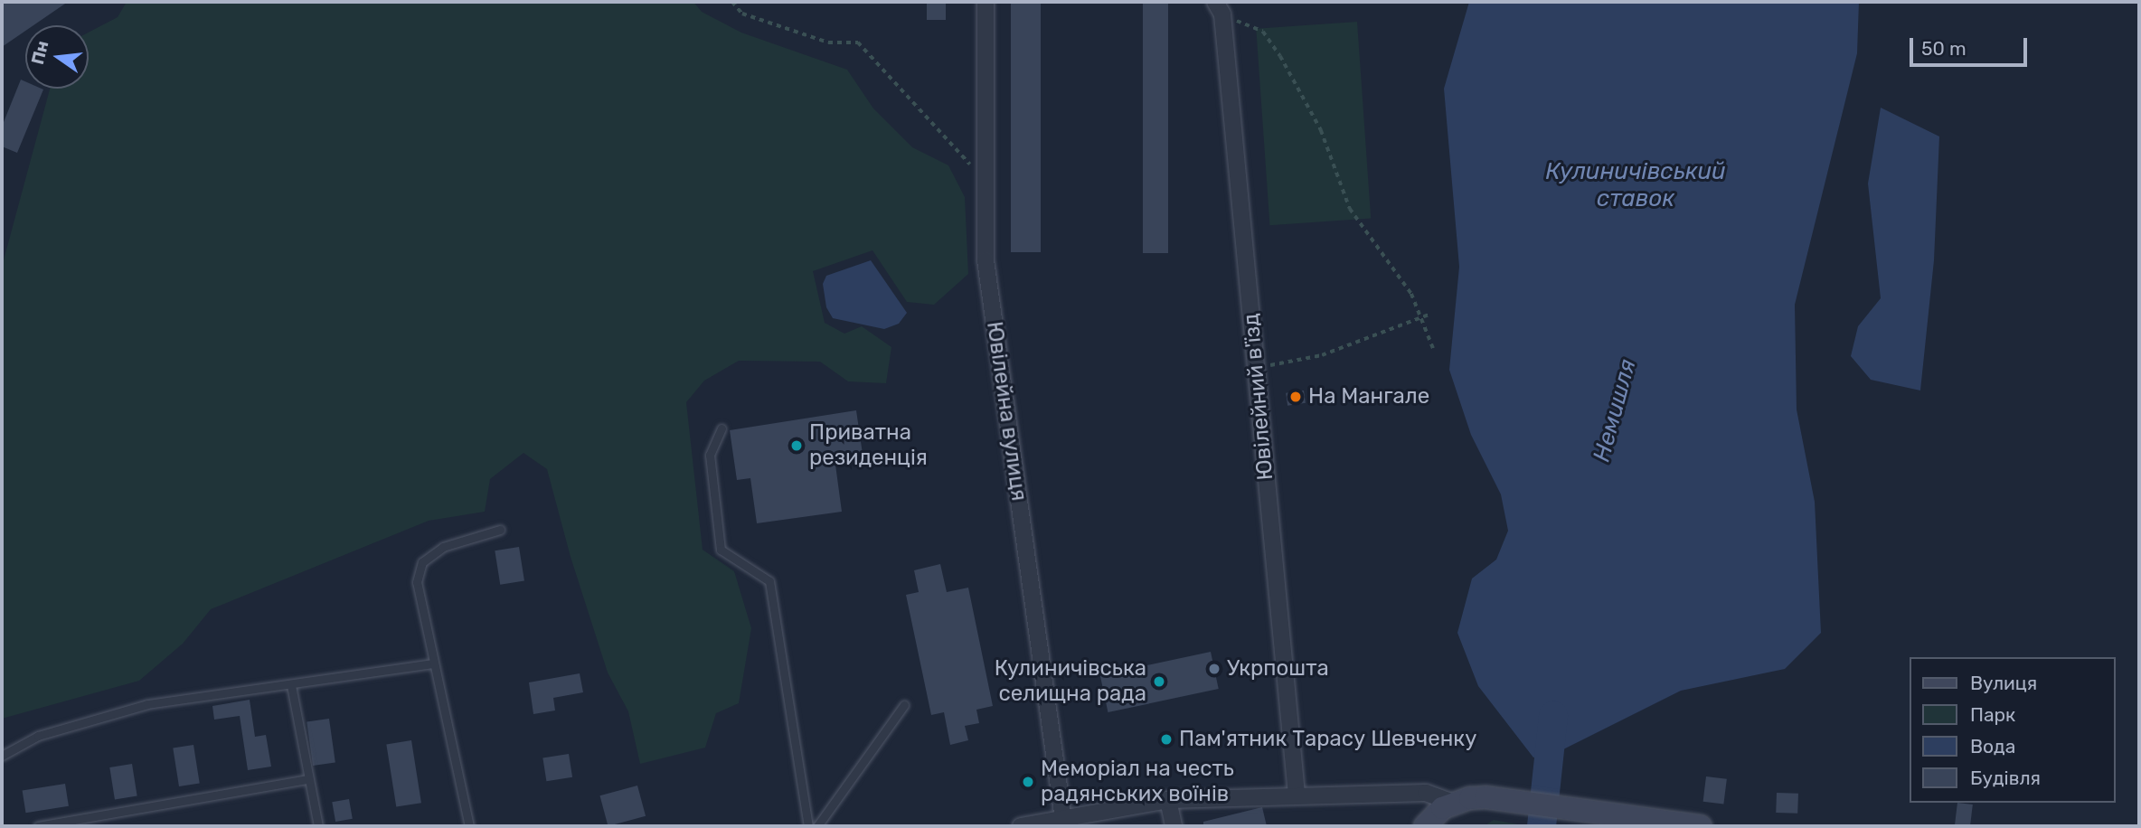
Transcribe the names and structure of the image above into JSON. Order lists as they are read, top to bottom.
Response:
{
  "streets": {
    "street": ["Ювілейний в'їзд", "Ювілейна вулиця"]
  },
  "water": ["Кулиничівський ставок", "Немишля"],
  "places": [
    "На Мангале",
    "Приватна резиденція",
    "Укрпошта",
    "Кулиничівська селищна рада",
    "Пам'ятник Тарасу Шевченку",
    "Меморіал на честь радянських воїнів"
  ],
  "legend": [
    "Вулиця",
    "Парк",
    "Вода",
    "Будівля"
  ],
  "scale_bar": "50 m",
  "north": "left"
}
